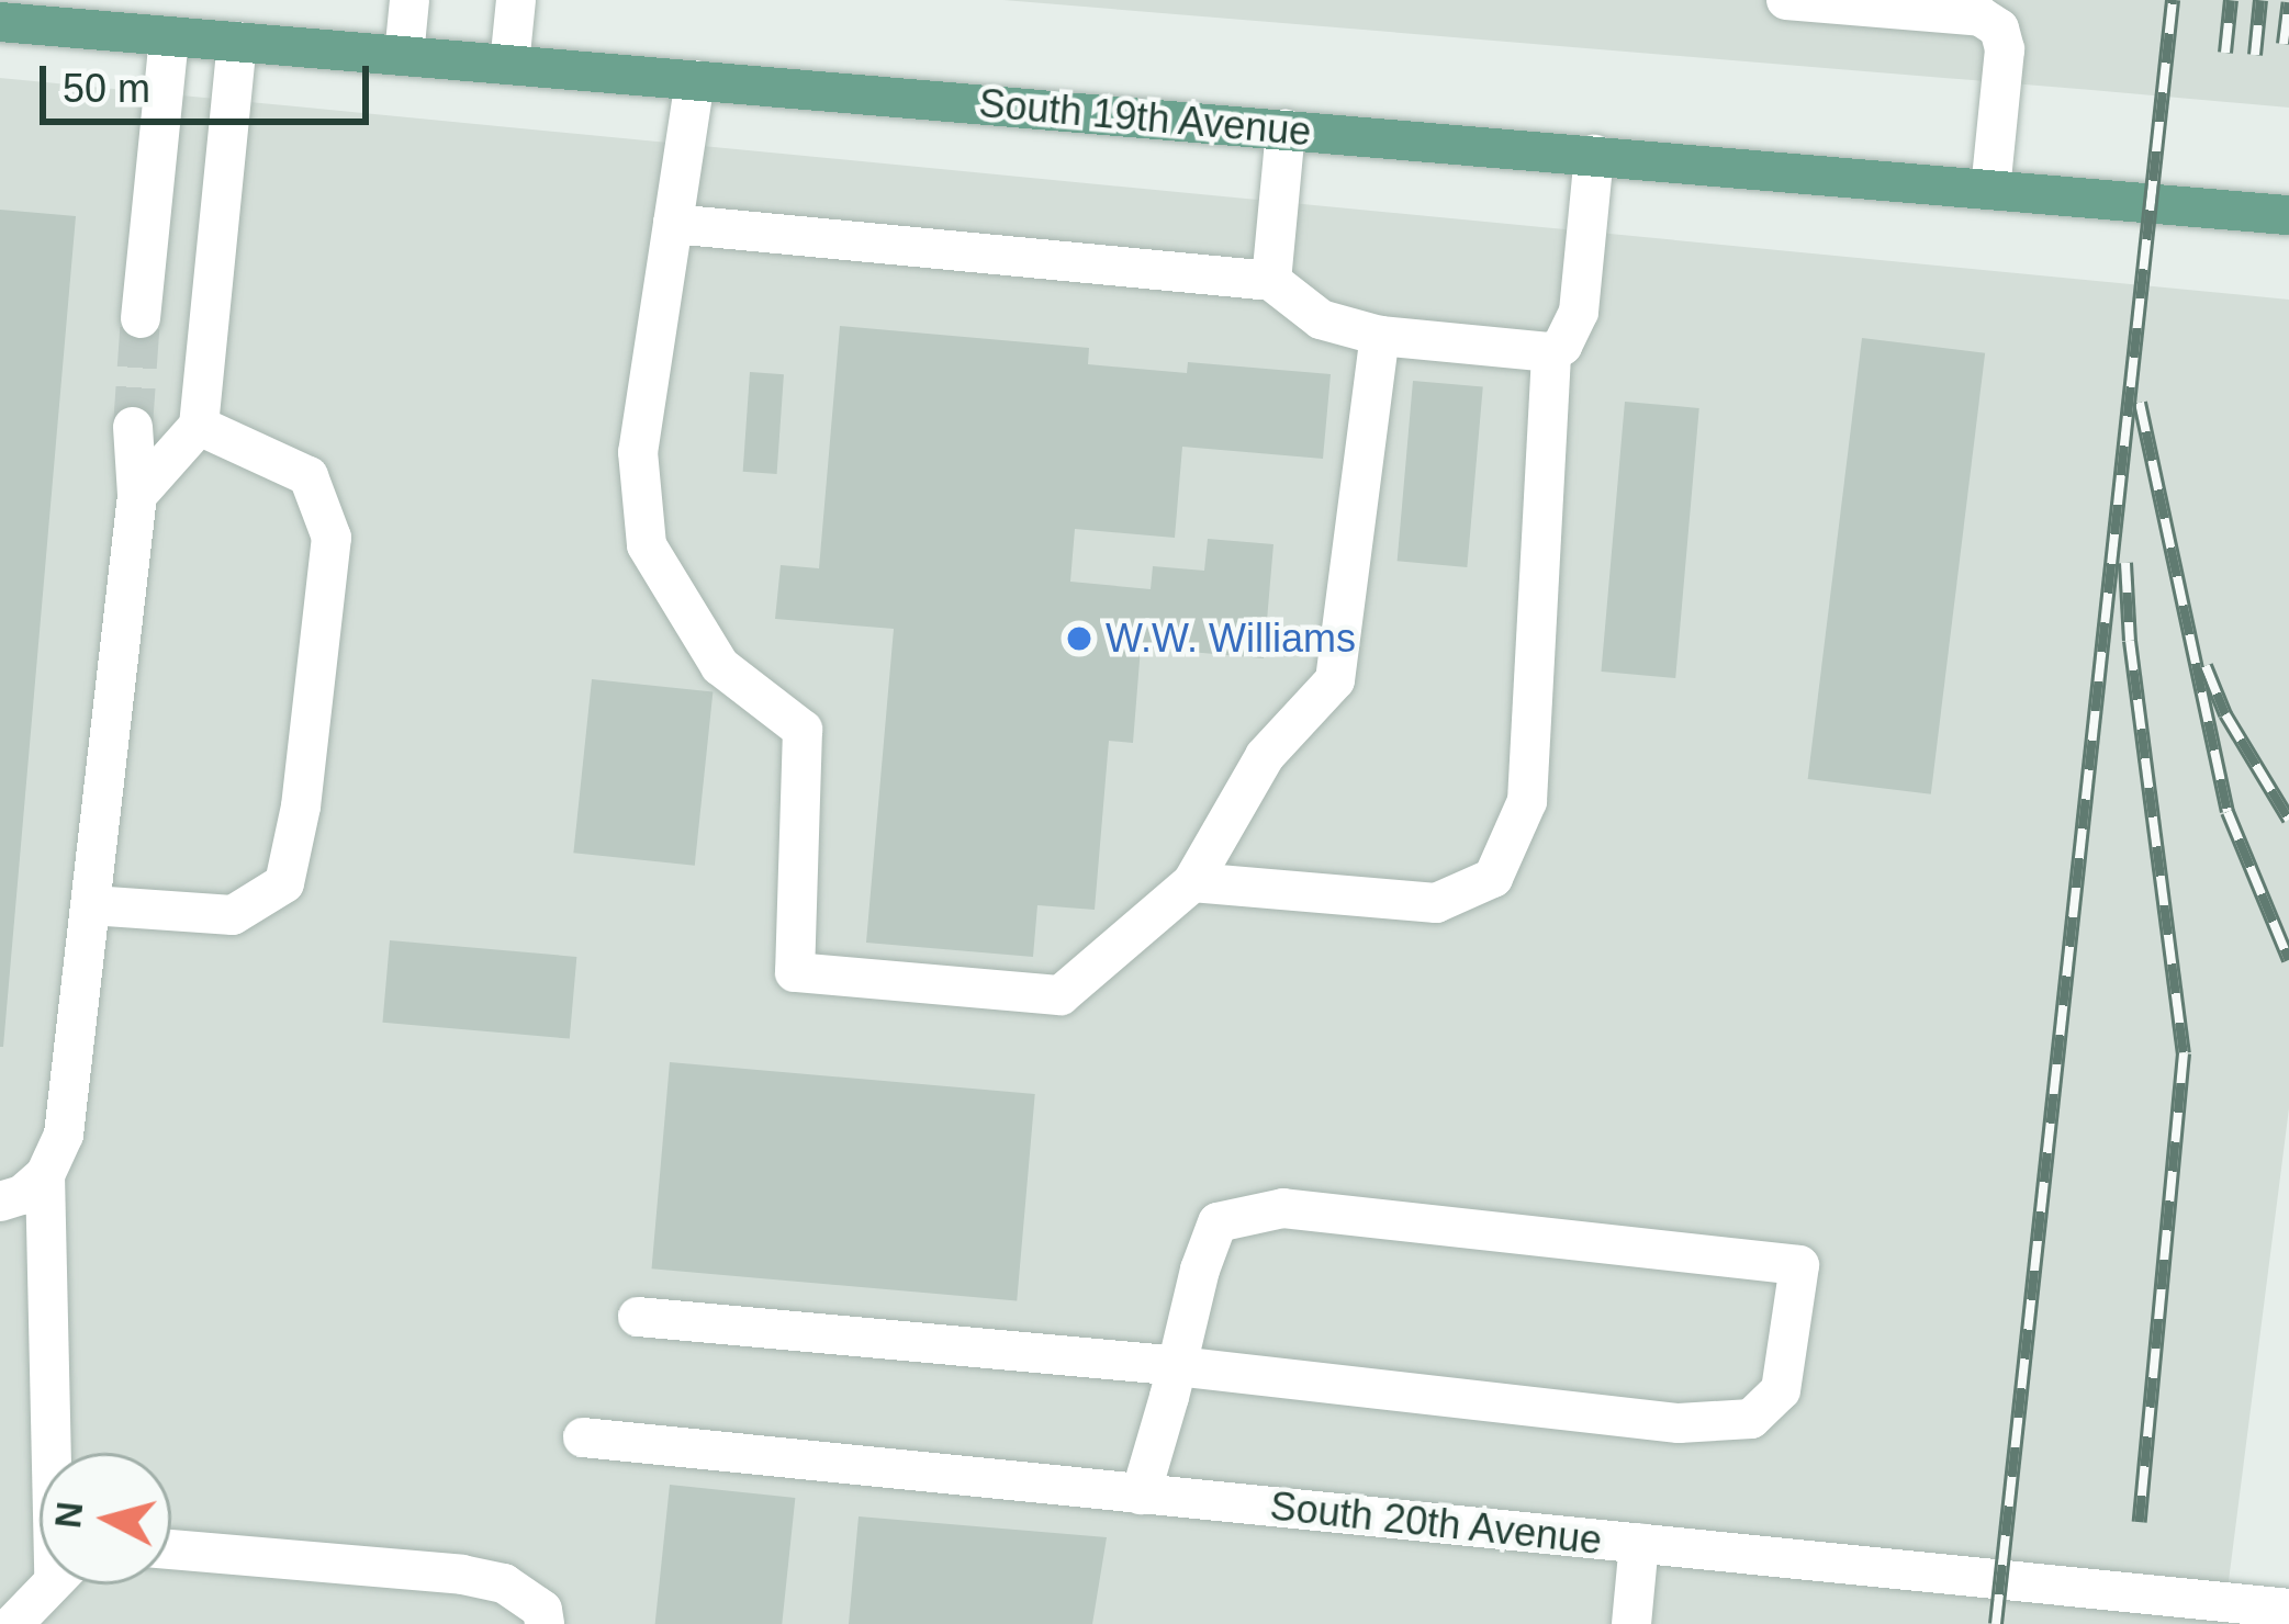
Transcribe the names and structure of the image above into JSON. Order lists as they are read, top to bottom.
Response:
{
  "streets": {
    "main road": ["South 19th Avenue"],
    "street": ["South 20th Avenue"]
  },
  "places": ["W.W. Williams"],
  "scale_bar": "50 m",
  "north": "left"
}
